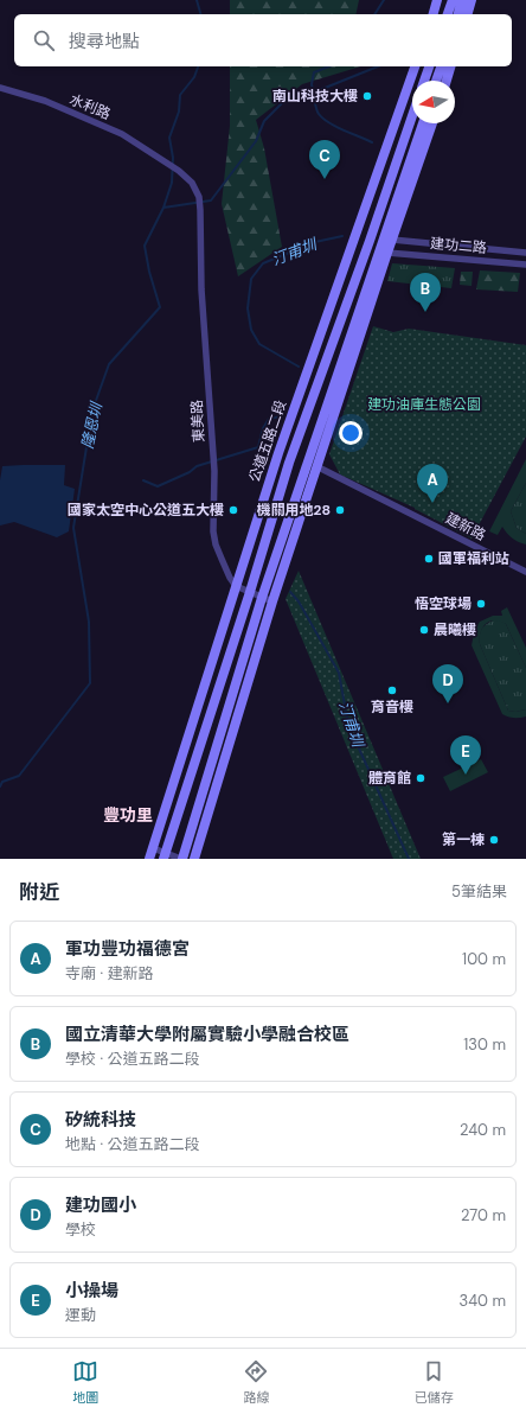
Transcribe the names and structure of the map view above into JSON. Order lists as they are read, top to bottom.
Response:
{
  "streets": {
    "street": [
      "水利路",
      "建功二路",
      "東美路",
      "公道五路二段",
      "建新路"
    ]
  },
  "crossings": [
    ["水利路", "東美路"],
    ["東美路", "公道五路二段"]
  ],
  "districts": ["豐功里"],
  "water": ["汀甫圳", "隆恩圳"],
  "parks": ["建功油庫生態公園"],
  "places": [
    "南山科技大樓",
    "國家太空中心公道五大樓",
    "機關用地28",
    "國軍福利站",
    "悟空球場",
    "晨曦樓",
    "育音樓",
    "體育館",
    "第一棟"
  ],
  "north": "left",
  "page": {
    "search": "搜尋地點",
    "pins": [
      "C",
      "B",
      "A",
      "D",
      "E"
    ],
    "heading": ["附近", "5筆結果"],
    "list": [
      {
        "mark": "A",
        "name": "軍功豐功福德宮",
        "note": "寺廟 · 建新路",
        "value": "100 m"
      },
      {
        "mark": "B",
        "name": "國立清華大學附屬實驗小學融合校區",
        "note": "學校 · 公道五路二段",
        "value": "130 m"
      },
      {
        "mark": "C",
        "name": "矽統科技",
        "note": "地點 · 公道五路二段",
        "value": "240 m"
      },
      {
        "mark": "D",
        "name": "建功國小",
        "note": "學校",
        "value": "270 m"
      },
      {
        "mark": "E",
        "name": "小操場",
        "note": "運動",
        "value": "340 m"
      }
    ],
    "nav": ["地圖", "路線", "已儲存"]
  }
}
